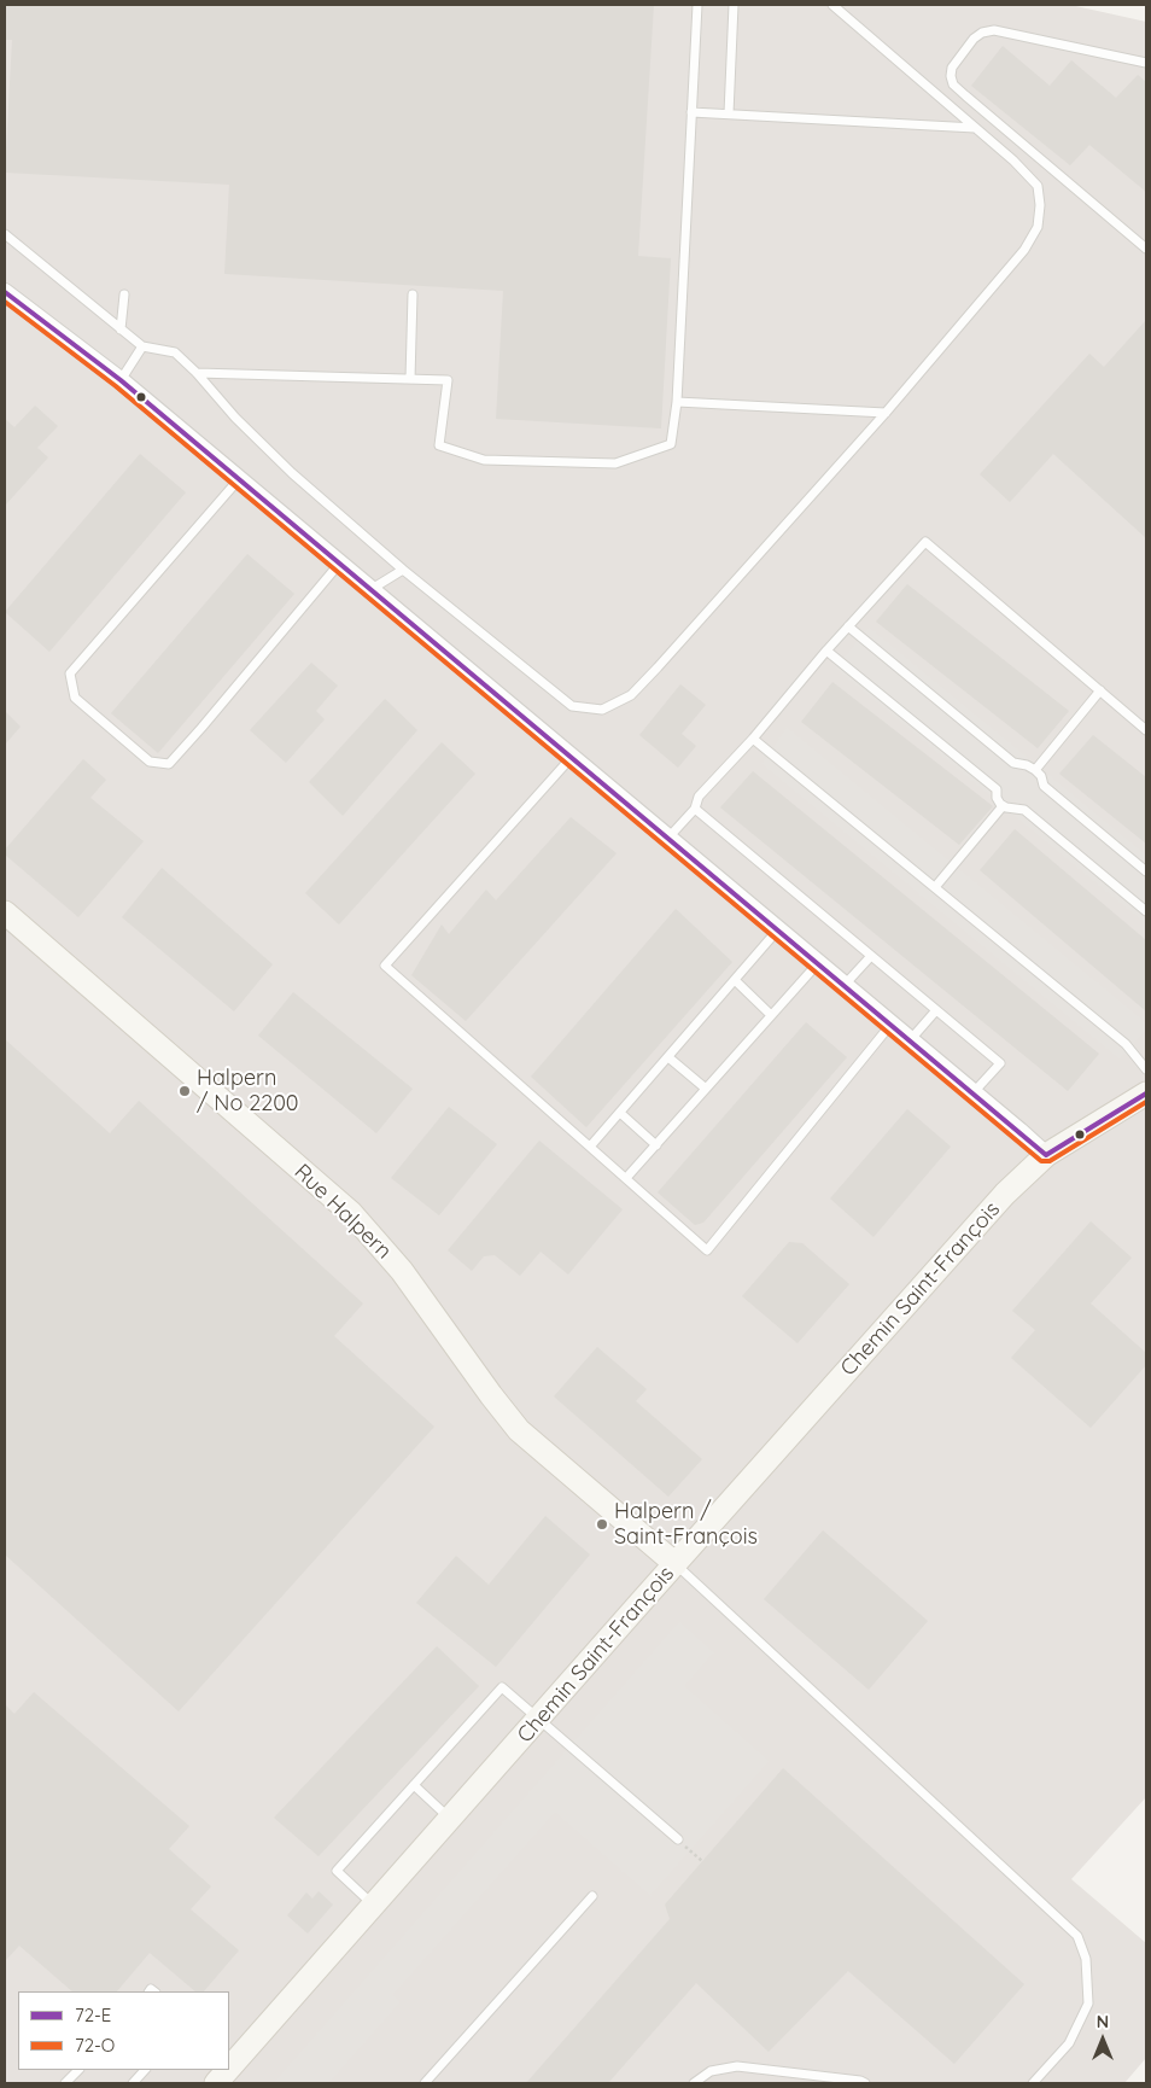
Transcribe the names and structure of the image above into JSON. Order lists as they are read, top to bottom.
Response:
{
  "streets": {
    "street": ["Rue Halpern", "Chemin Saint-François"]
  },
  "crossings": [
    ["Rue Halpern", "Chemin Saint-François"]
  ],
  "places": ["Halpern / No 2200", "Halpern / Saint-François"],
  "lines": ["transit line 72-E", "transit line 72-O"],
  "legend": ["72-E", "72-O"],
  "north": "top"
}
